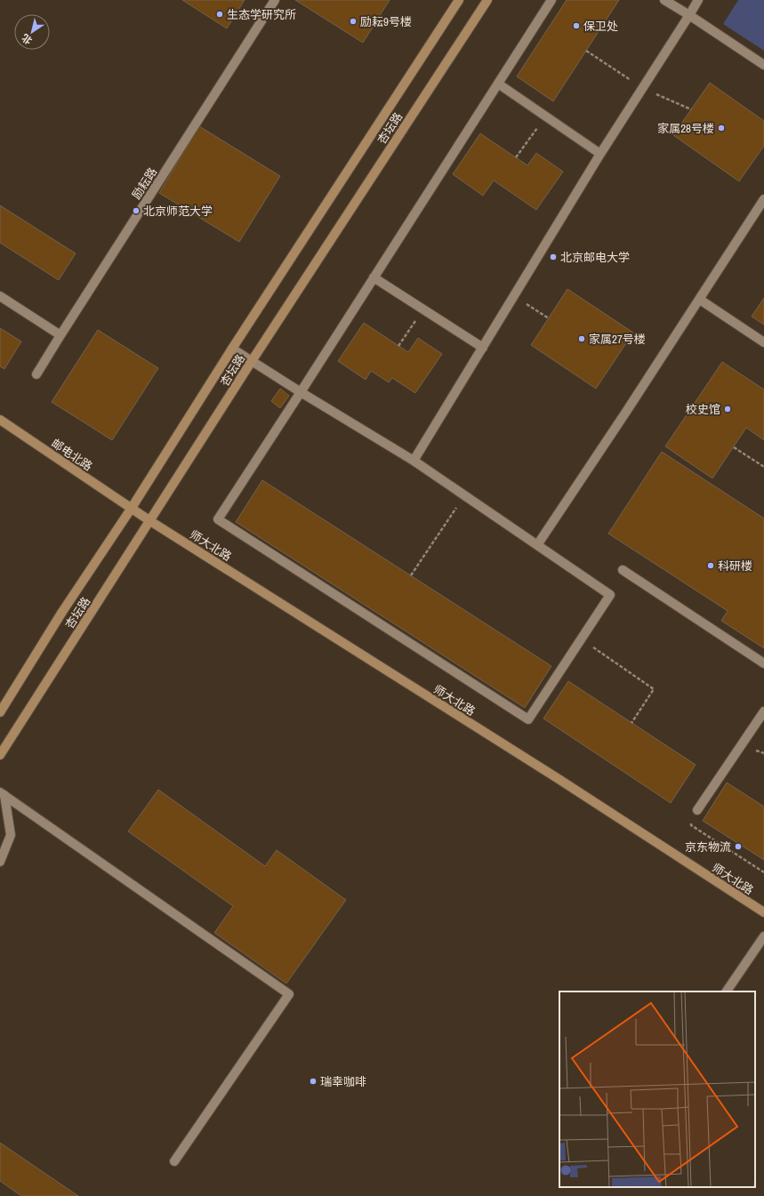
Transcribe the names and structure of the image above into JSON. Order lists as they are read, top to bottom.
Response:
{
  "streets": {
    "street": [
      "杏坛路",
      "励耘路",
      "邮电北路",
      "师大北路"
    ]
  },
  "crossings": [
    ["杏坛路", "邮电北路"],
    ["杏坛路", "师大北路"],
    ["邮电北路", "师大北路"]
  ],
  "places": [
    "生态学研究所",
    "励耘9号楼",
    "保卫处",
    "家属28号楼",
    "北京师范大学",
    "北京邮电大学",
    "家属27号楼",
    "校史馆",
    "科研楼",
    "京东物流",
    "瑞幸咖啡"
  ],
  "north": "bottom left"
}
